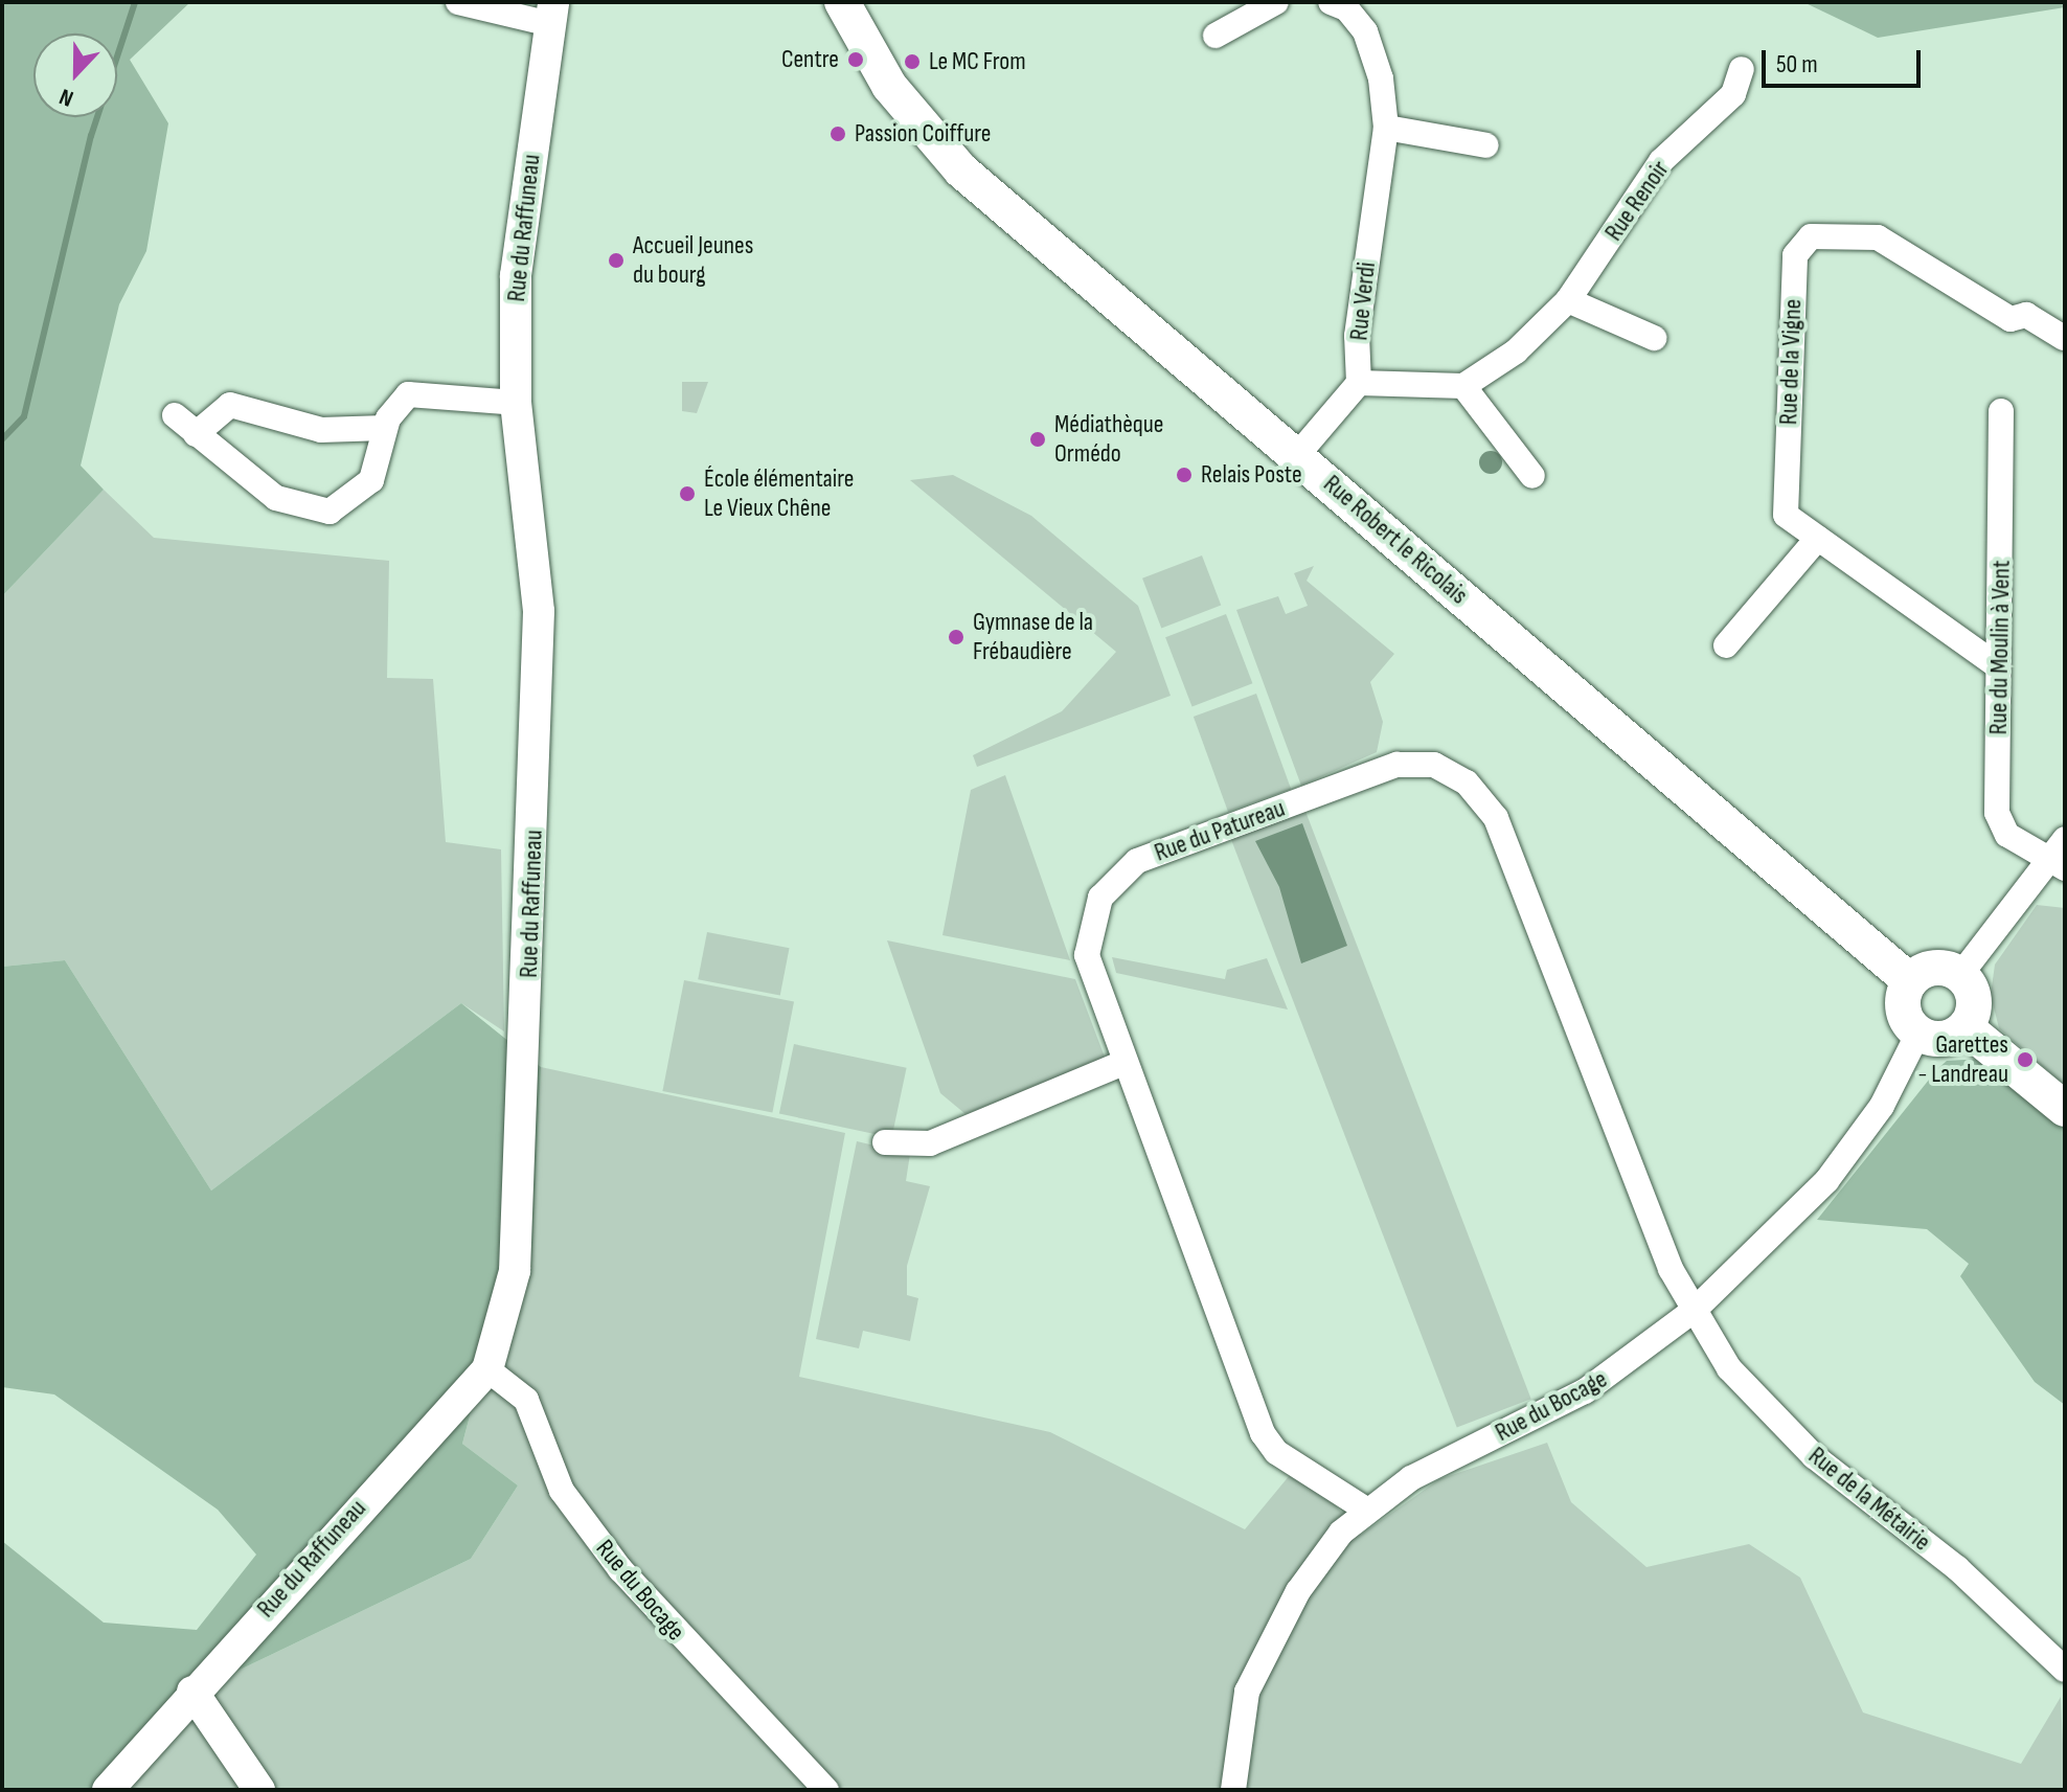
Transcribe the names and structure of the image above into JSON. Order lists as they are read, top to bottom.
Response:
{
  "streets": {
    "main road": ["Rue Robert le Ricolais"],
    "street": [
      "Rue Renoir",
      "Rue du Raffuneau",
      "Rue Verdi",
      "Rue de la Vigne",
      "Rue du Moulin à Vent",
      "Rue du Patureau",
      "Rue du Bocage",
      "Rue de la Métairie"
    ]
  },
  "crossings": [
    ["Rue du Raffuneau", "Rue du Bocage"],
    ["Rue de la Vigne", "Rue du Moulin à Vent"],
    ["Rue Robert le Ricolais", "Rue du Bocage"],
    ["Rue du Patureau", "Rue du Bocage"],
    ["Rue du Patureau", "Rue de la Métairie"],
    ["Rue du Bocage", "Rue de la Métairie"]
  ],
  "places": [
    "Centre",
    "Le MC From",
    "Passion Coiffure",
    "Accueil Jeunes du bourg",
    "Médiathèque Ormédo",
    "Relais Poste",
    "École élémentaire Le Vieux Chêne",
    "Gymnase de la Frébaudière",
    "Garettes - Landreau"
  ],
  "scale_bar": "50 m",
  "north": "bottom"
}
